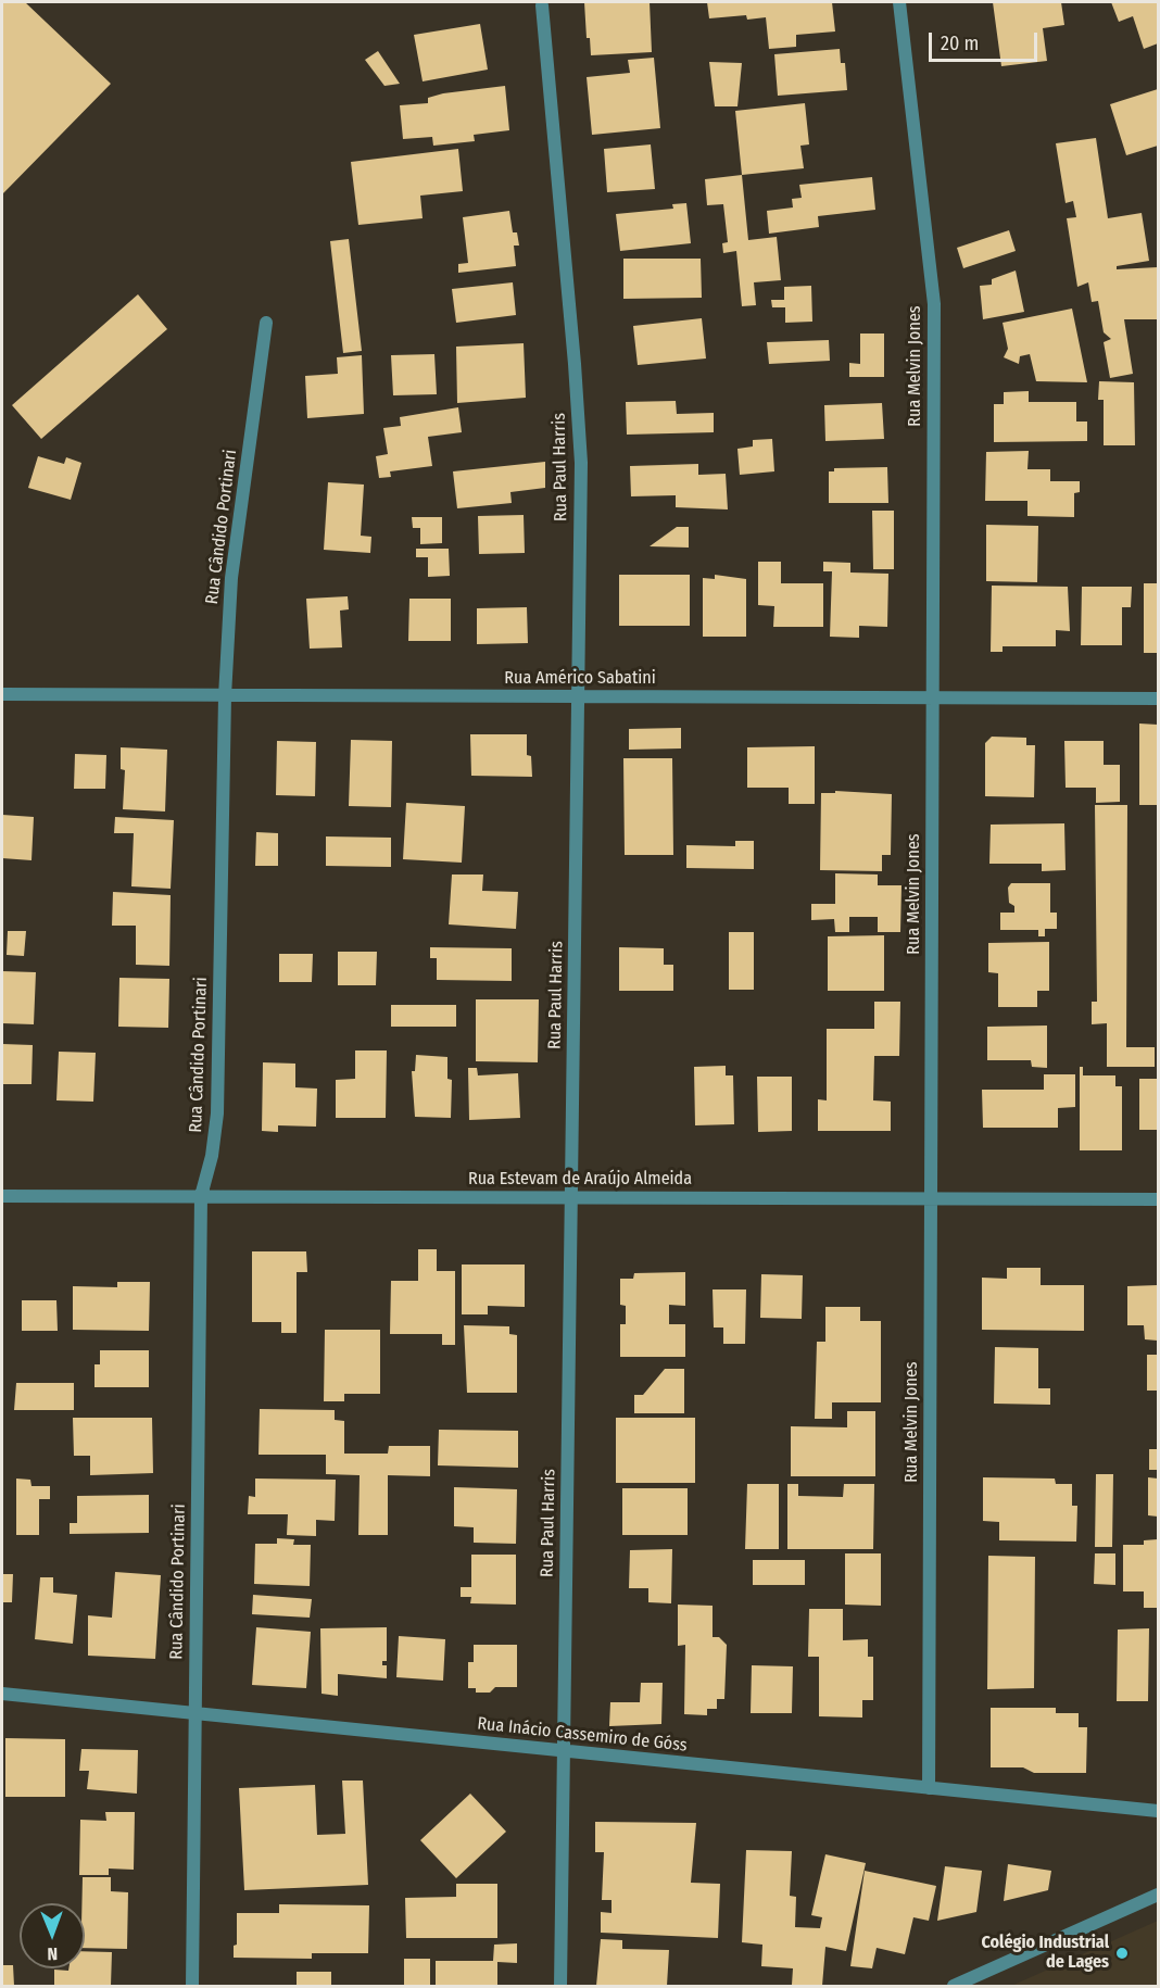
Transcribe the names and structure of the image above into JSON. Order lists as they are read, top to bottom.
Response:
{
  "streets": {
    "street": [
      "Rua Melvin Jones",
      "Rua Paul Harris",
      "Rua Cândido Portinari",
      "Rua Américo Sabatini",
      "Rua Estevam de Araújo Almeida",
      "Rua Inácio Cassemiro de Góss"
    ]
  },
  "crossings": [
    ["Rua Melvin Jones", "Rua Américo Sabatini"],
    ["Rua Melvin Jones", "Rua Estevam de Araújo Almeida"],
    ["Rua Melvin Jones", "Rua Inácio Cassemiro de Góss"],
    ["Rua Paul Harris", "Rua Américo Sabatini"],
    ["Rua Paul Harris", "Rua Estevam de Araújo Almeida"],
    ["Rua Paul Harris", "Rua Inácio Cassemiro de Góss"],
    ["Rua Cândido Portinari", "Rua Américo Sabatini"],
    ["Rua Cândido Portinari", "Rua Estevam de Araújo Almeida"],
    ["Rua Cândido Portinari", "Rua Inácio Cassemiro de Góss"]
  ],
  "places": ["Colégio Industrial de Lages"],
  "scale_bar": "20 m",
  "north": "bottom"
}
